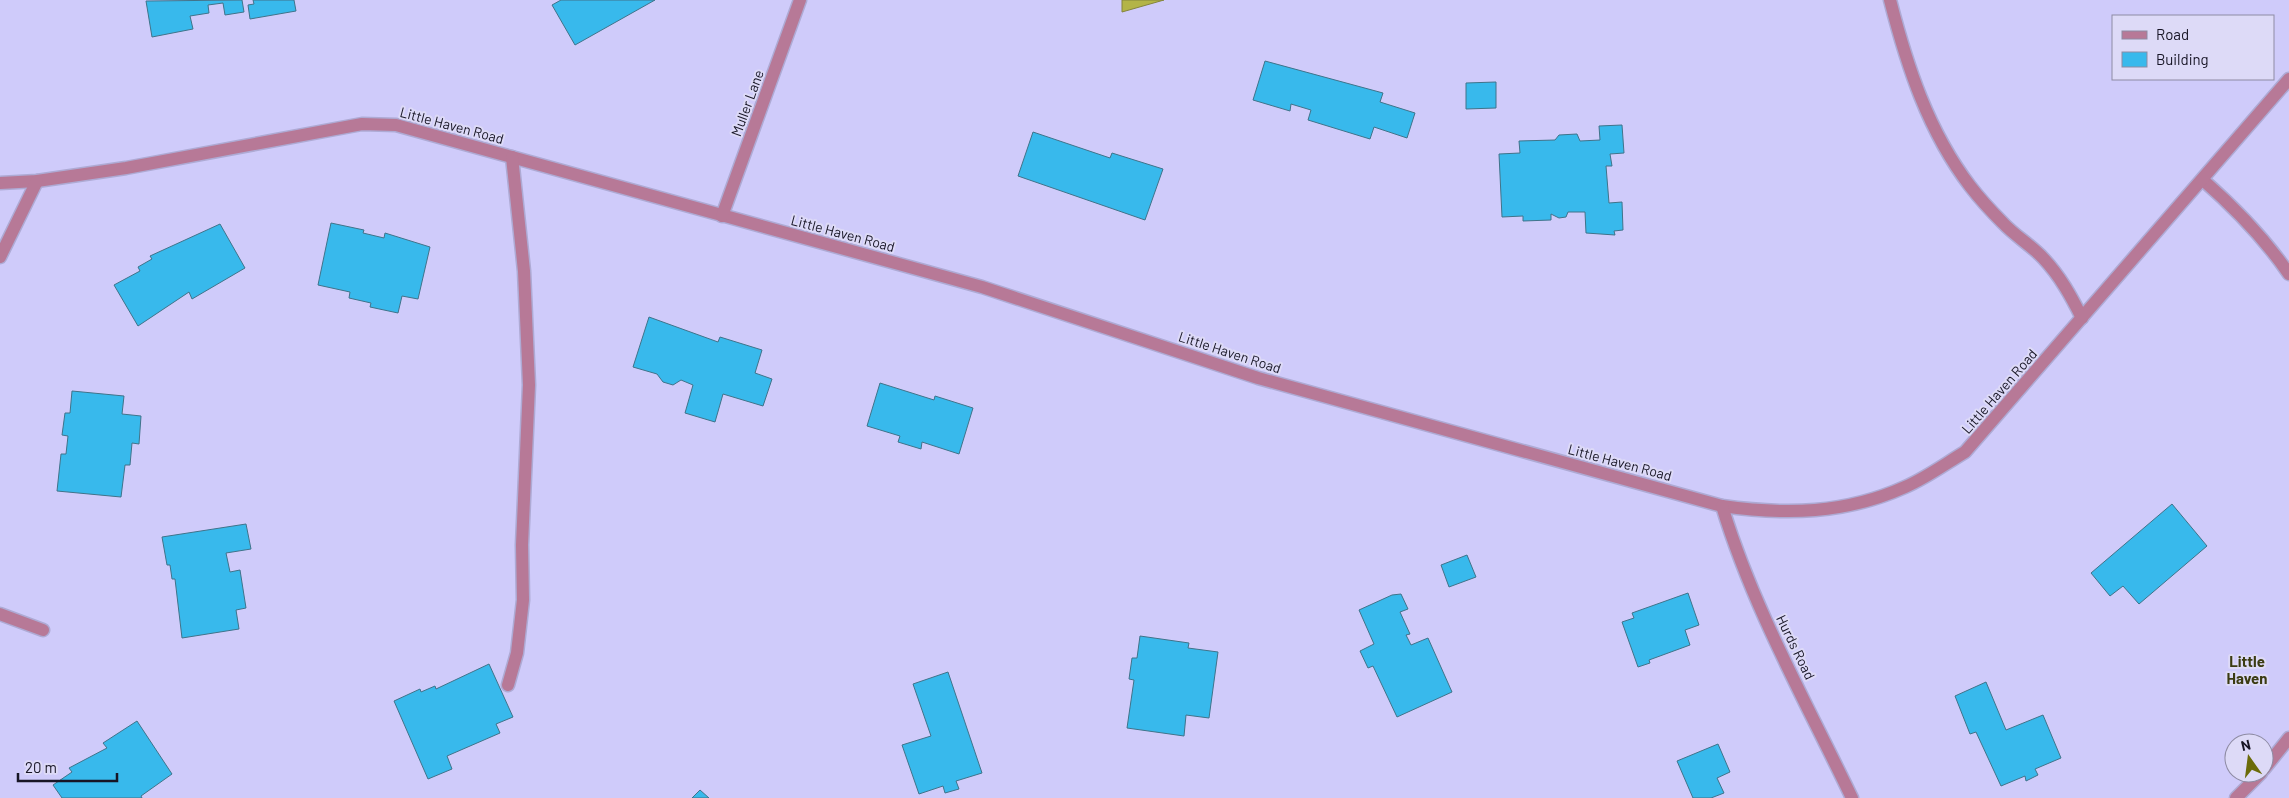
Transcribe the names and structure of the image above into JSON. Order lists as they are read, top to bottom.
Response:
{
  "streets": {
    "street": ["Muller Lane", "Little Haven Road", "Hurds Road"]
  },
  "crossings": [
    ["Muller Lane", "Little Haven Road"],
    ["Little Haven Road", "Hurds Road"]
  ],
  "districts": ["Little Haven"],
  "legend": ["Road", "Building"],
  "scale_bar": "20 m",
  "north": "top"
}
